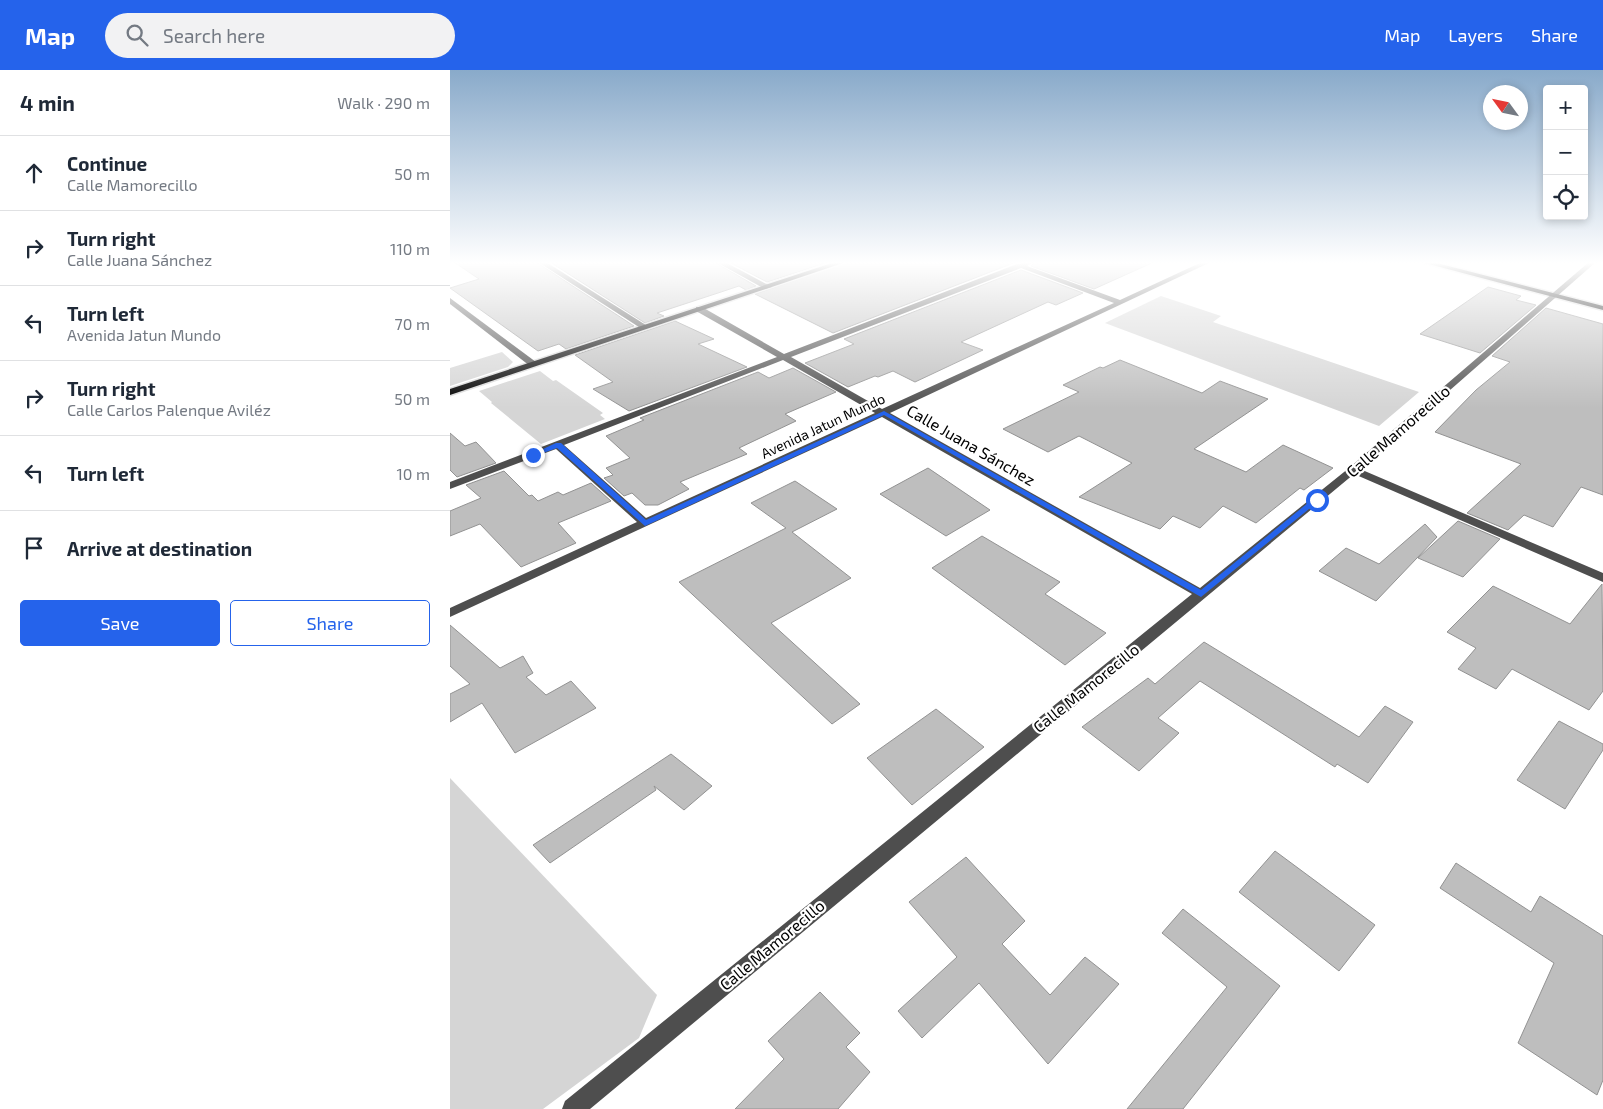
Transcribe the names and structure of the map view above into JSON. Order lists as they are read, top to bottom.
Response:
{
  "streets": {
    "street": ["Avenida Jatun Mundo", "Calle Mamorecillo", "Calle Juana Sánchez"]
  },
  "crossings": [
    ["Avenida Jatun Mundo", "Calle Juana Sánchez"],
    ["Calle Mamorecillo", "Calle Juana Sánchez"]
  ],
  "north": "top left",
  "page": {
    "header": "Map",
    "search": "Search here",
    "nav": ["Map", "Layers", "Share"],
    "heading": ["4 min", "Walk · 290 m"],
    "map_buttons": ["+", "−"],
    "list": [
      ["Continue", "Calle Mamorecillo", "50 m"],
      ["Turn right", "Calle Juana Sánchez", "110 m"],
      ["Turn left", "Avenida Jatun Mundo", "70 m"],
      ["Turn right", "Calle Carlos Palenque Aviléz", "50 m"],
      ["Turn left", "10 m"],
      "Arrive at destination"
    ],
    "buttons": ["Save", "Share"]
  }
}
